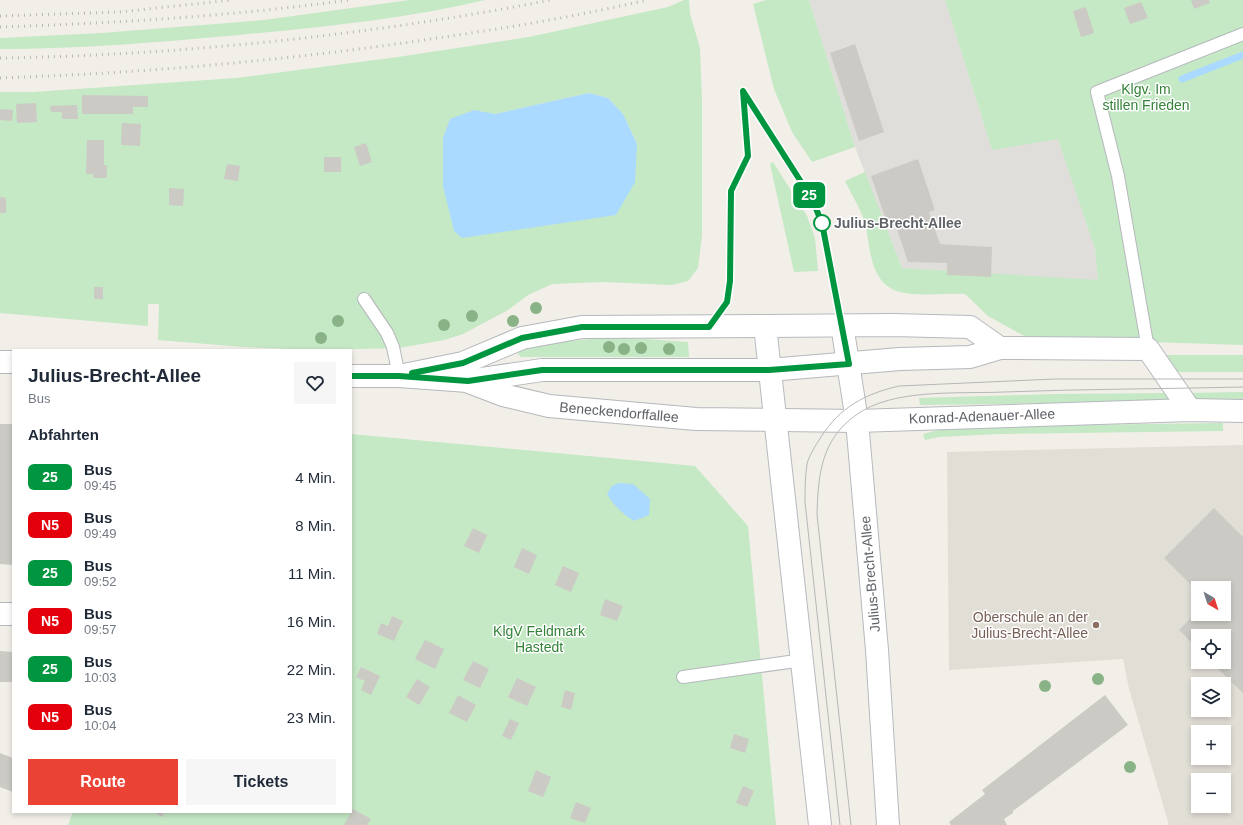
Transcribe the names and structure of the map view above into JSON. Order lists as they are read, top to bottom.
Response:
{
  "streets": {
    "main road": ["Beneckendorffallee", "Konrad-Adenauer-Allee", "Julius-Brecht-Allee"]
  },
  "crossings": [
    ["Beneckendorffallee", "Konrad-Adenauer-Allee"],
    ["Beneckendorffallee", "Julius-Brecht-Allee"],
    ["Konrad-Adenauer-Allee", "Julius-Brecht-Allee"]
  ],
  "parks": ["Klgv. Im stillen Frieden", "KlgV Feldmark Hastedt"],
  "places": ["Julius-Brecht-Allee", "Oberschule an der Julius-Brecht-Allee"],
  "lines": ["bus line 25"],
  "north": "bottom right",
  "page": {
    "on_map": "25",
    "heading": [
      ["Julius-Brecht-Allee", "Bus"],
      "Abfahrten"
    ],
    "list": [
      {
        "mark": "25",
        "name": "Bus",
        "note": "09:45",
        "value": "4 Min."
      },
      {
        "mark": "N5",
        "name": "Bus",
        "note": "09:49",
        "value": "8 Min."
      },
      {
        "mark": "25",
        "name": "Bus",
        "note": "09:52",
        "value": "11 Min."
      },
      {
        "mark": "N5",
        "name": "Bus",
        "note": "09:57",
        "value": "16 Min."
      },
      {
        "mark": "25",
        "name": "Bus",
        "note": "10:03",
        "value": "22 Min."
      },
      {
        "mark": "N5",
        "name": "Bus",
        "note": "10:04",
        "value": "23 Min."
      }
    ],
    "map_buttons": ["+", "−"],
    "buttons": ["Route", "Tickets"]
  }
}
